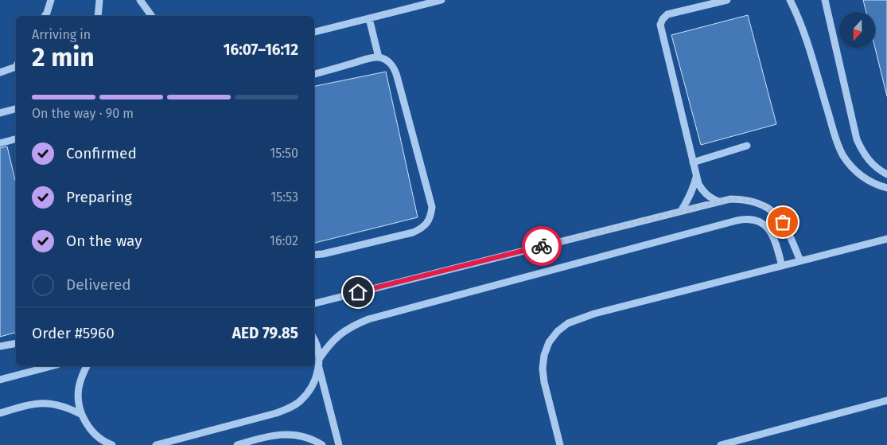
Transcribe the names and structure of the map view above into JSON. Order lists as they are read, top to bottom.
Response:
{
  "north": "bottom",
  "page": {
    "heading": ["2 min", "Arriving in", "16:07–16:12"],
    "panel": ["Order #5960", "AED 79.85"],
    "bar": "On the way · 90 m",
    "list": [
      ["Confirmed", "15:50"],
      ["Preparing", "15:53"],
      ["On the way", "16:02"],
      "Delivered"
    ]
  }
}
